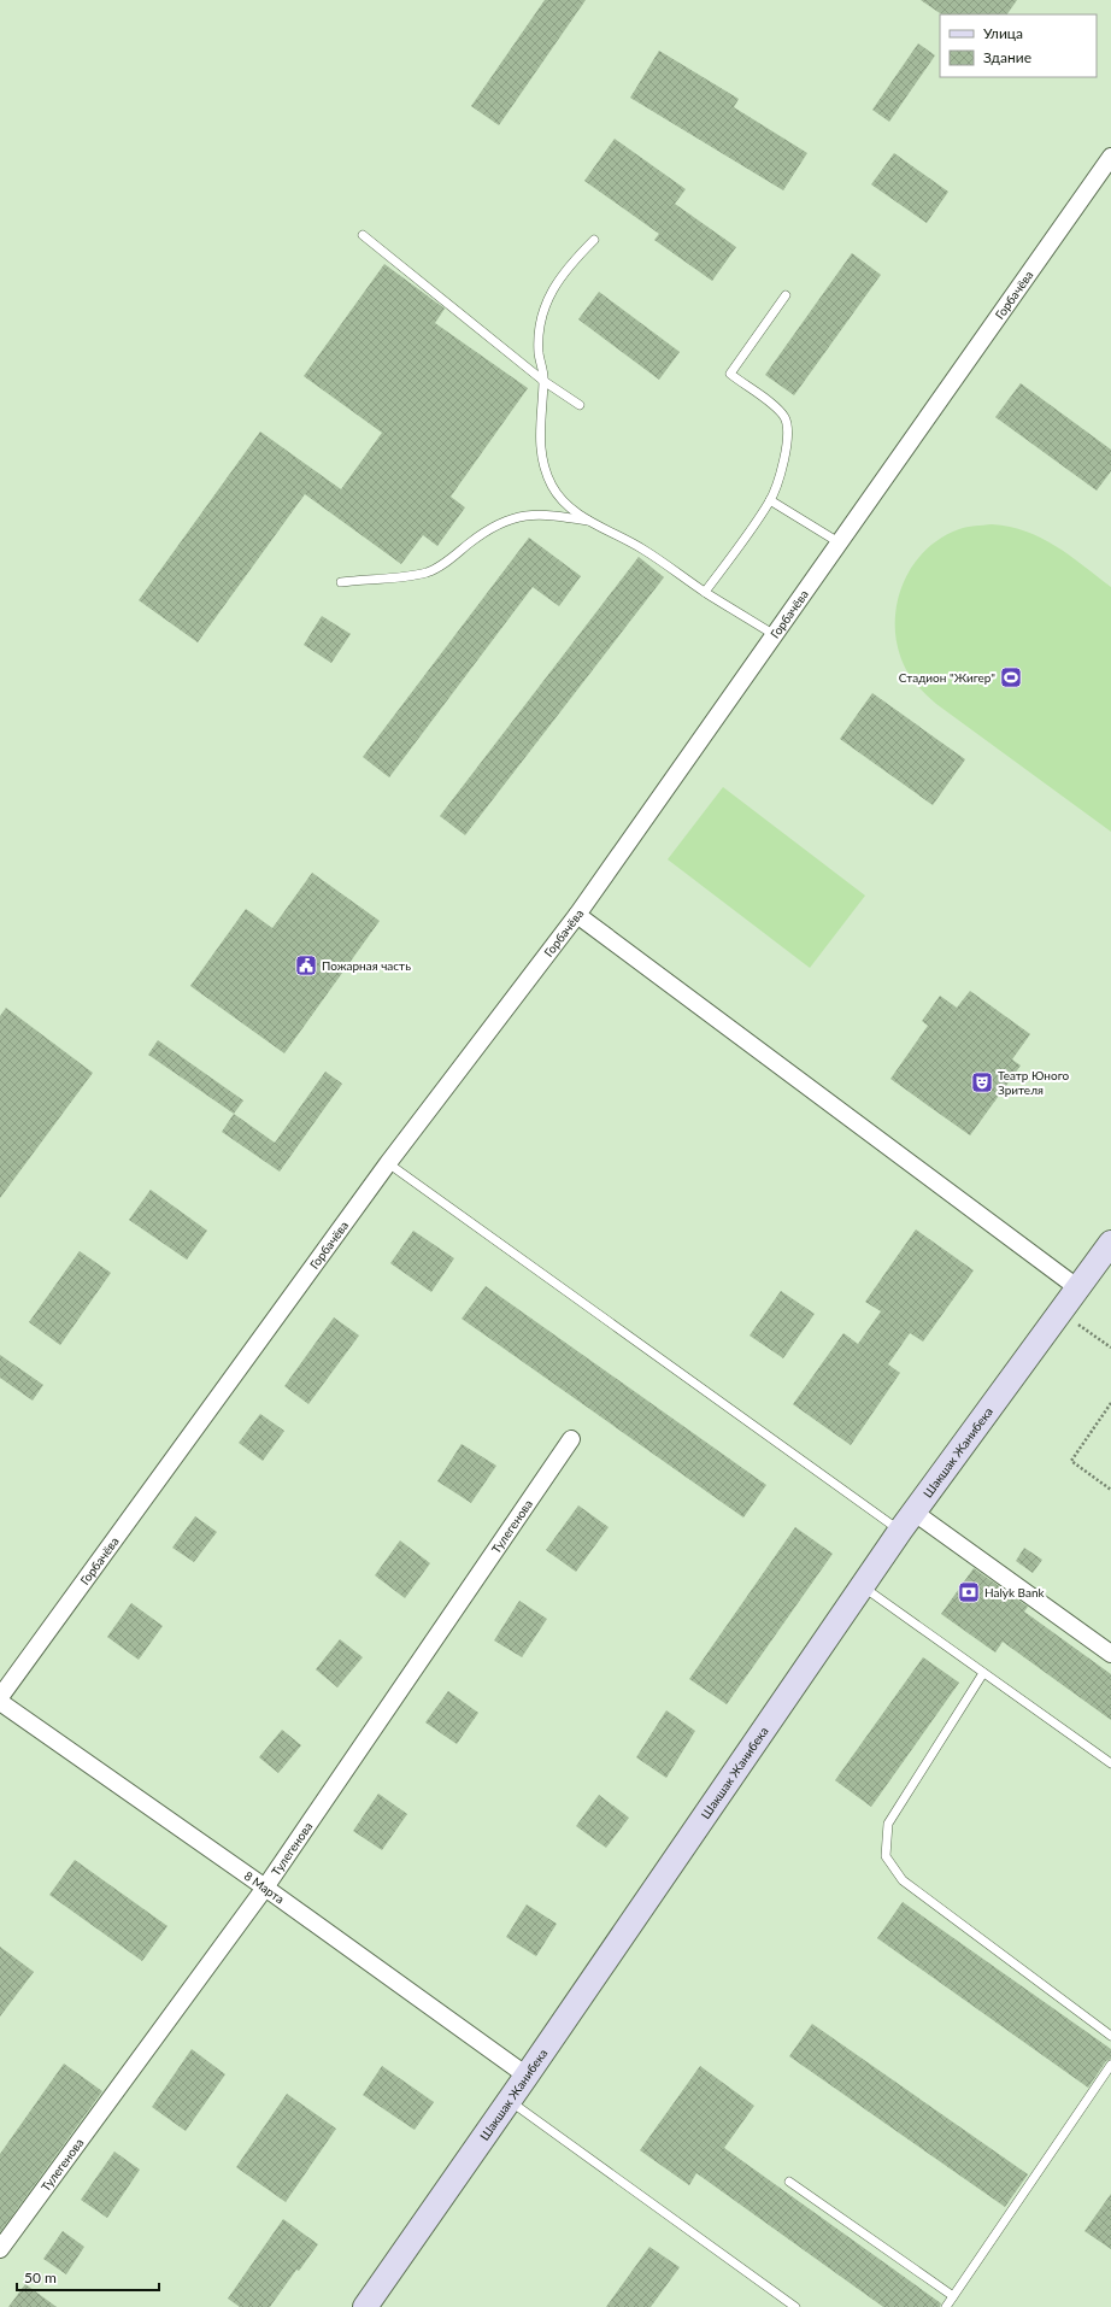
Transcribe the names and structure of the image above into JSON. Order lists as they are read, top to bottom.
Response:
{
  "streets": {
    "main road": ["Шакшак Жанибека"],
    "street": ["Горбачёва", "Тулегенова", "8 Марта"]
  },
  "crossings": [
    ["Шакшак Жанибека", "8 Марта"],
    ["Тулегенова", "8 Марта"]
  ],
  "places": {
    "sports": ["Стадион \"Жигер\""],
    "public building": ["Пожарная часть"],
    "theatre": ["Театр Юного Зрителя"],
    "bank": ["Halyk Bank"]
  },
  "legend": ["Улица", "Здание"],
  "scale_bar": "50 m"
}
